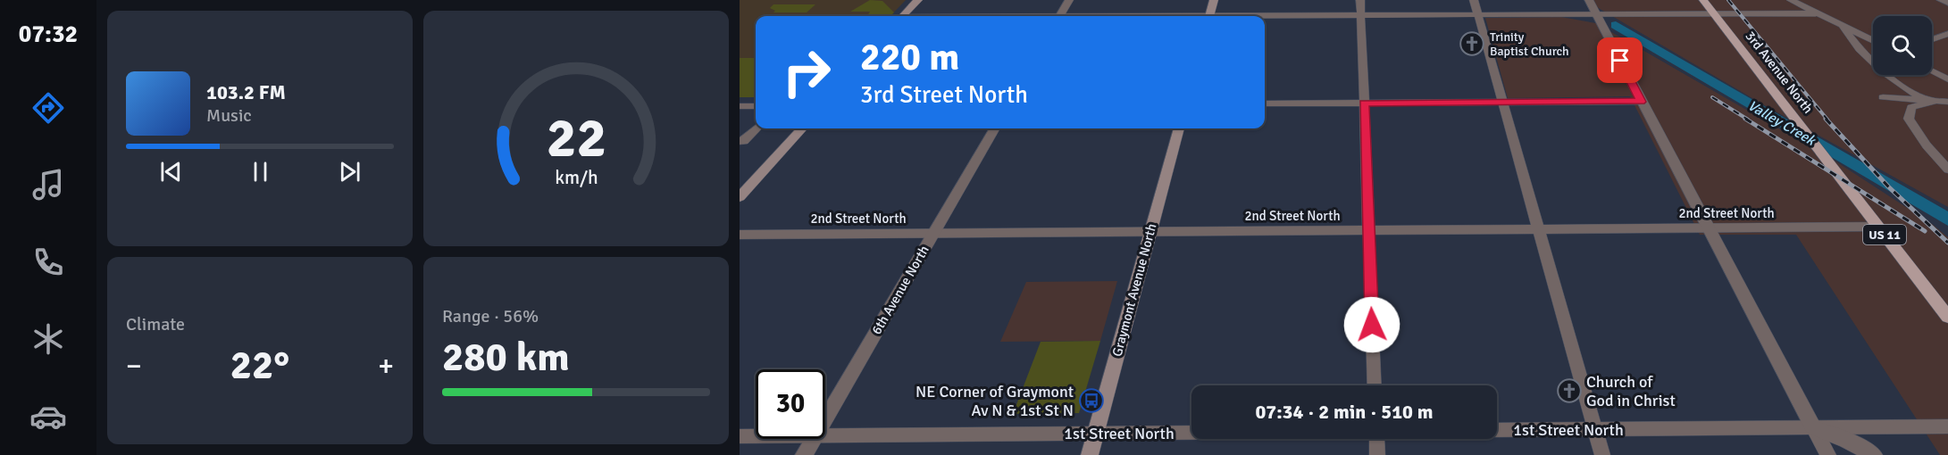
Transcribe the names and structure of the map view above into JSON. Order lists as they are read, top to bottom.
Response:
{
  "streets": {
    "main road": ["3rd Avenue North", "US 11", "Graymont Avenue North"],
    "street": ["2nd Street North", "6th Avenue North", "1st Street North"]
  },
  "crossings": [
    ["3rd Avenue North", "2nd Street North"],
    ["2nd Street North", "6th Avenue North"],
    ["2nd Street North", "Graymont Avenue North"],
    ["Graymont Avenue North", "1st Street North"]
  ],
  "water": ["Valley Creek"],
  "places": {
    "church": ["Trinity Baptist Church", "Church of God in Christ"],
    "bus stop": ["NE Corner of Graymont Av N & 1st St N"]
  },
  "page": {
    "tabs": "07:32",
    "turn": ["220 m", "3rd Street North"],
    "song": ["103.2 FM", "Music"],
    "tile": [
      "Climate",
      ["Range · 56%", "280 km"]
    ],
    "heat": ["−", "22°", "+"],
    "limit": "30",
    "trip": "07:34 · 2 min · 510 m",
    "gauge": ["22", "km/h"]
  }
}
